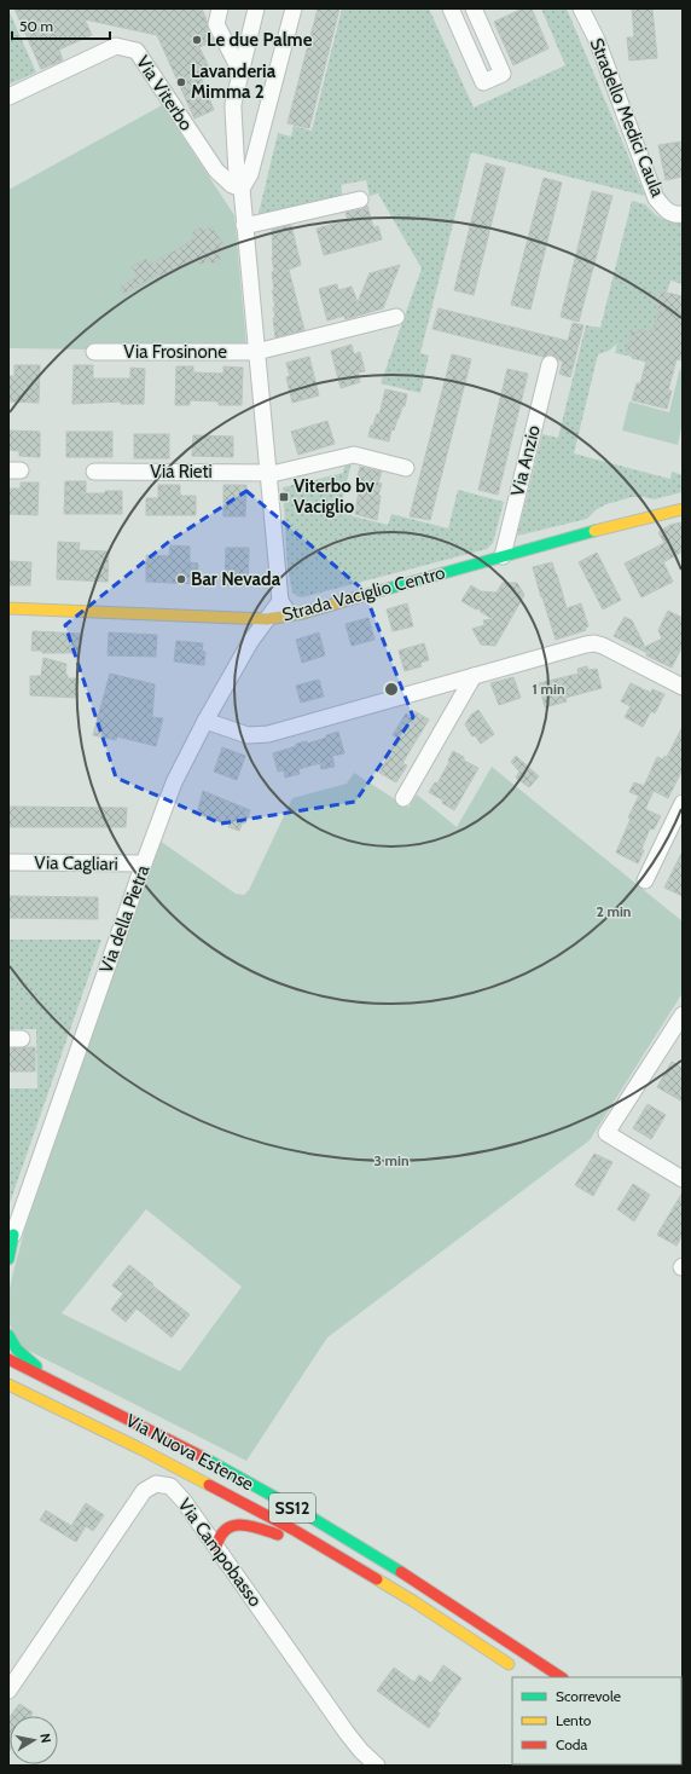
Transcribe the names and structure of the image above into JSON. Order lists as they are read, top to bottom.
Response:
{
  "streets": {
    "main road": ["Strada Vaciglio Centro", "Via Nuova Estense", "SS12"],
    "street": [
      "Via Viterbo",
      "Stradello Medici Caula",
      "Via Frosinone",
      "Via Anzio",
      "Via Rieti",
      "Via Cagliari",
      "Via della Pietra",
      "Via Campobasso"
    ]
  },
  "crossings": [
    ["Via Anzio", "Strada Vaciglio Centro"],
    ["Strada Vaciglio Centro", "Via della Pietra"],
    ["Via Cagliari", "Via della Pietra"]
  ],
  "places": {
    "other": ["Le due Palme", "Lavanderia Mimma 2", "Bar Nevada"],
    "transit": ["Viterbo bv Vaciglio"]
  },
  "legend": ["Scorrevole", "Lento", "Coda"],
  "scale_bar": "50 m",
  "north": "right",
  "rings": ["1 min", "2 min", "3 min"]
}
